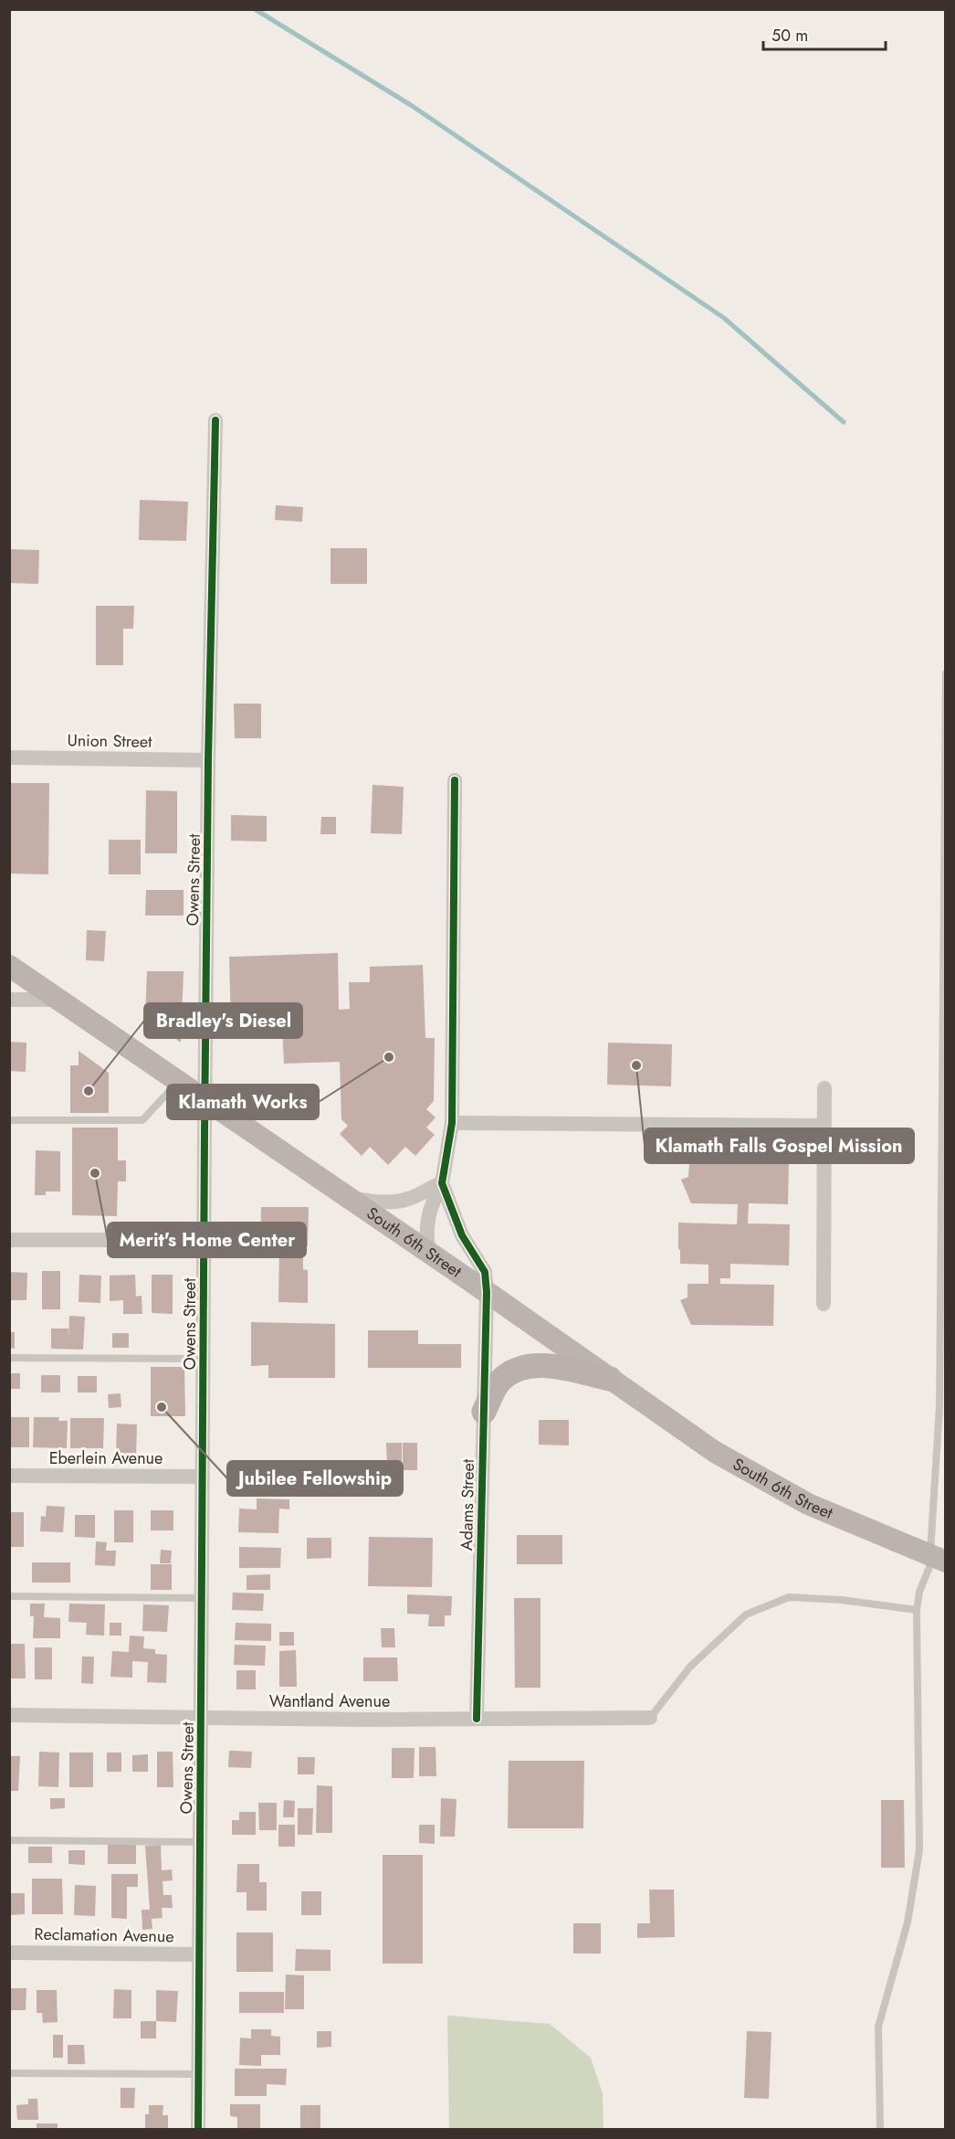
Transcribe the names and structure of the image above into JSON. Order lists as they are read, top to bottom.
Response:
{
  "streets": {
    "main road": ["South 6th Street"],
    "street": [
      "Union Street",
      "Owens Street",
      "Eberlein Avenue",
      "Adams Street",
      "Wantland Avenue",
      "Reclamation Avenue"
    ]
  },
  "crossings": [
    ["Union Street", "Owens Street"],
    ["Owens Street", "South 6th Street"],
    ["Owens Street", "Eberlein Avenue"],
    ["Owens Street", "Wantland Avenue"],
    ["Owens Street", "Reclamation Avenue"],
    ["South 6th Street", "Adams Street"],
    ["Adams Street", "Wantland Avenue"]
  ],
  "places": [
    "Klamath Works",
    "Klamath Falls Gospel Mission",
    "Bradley's Diesel",
    "Merit's Home Center",
    "Jubilee Fellowship"
  ],
  "scale_bar": "50 m"
}
